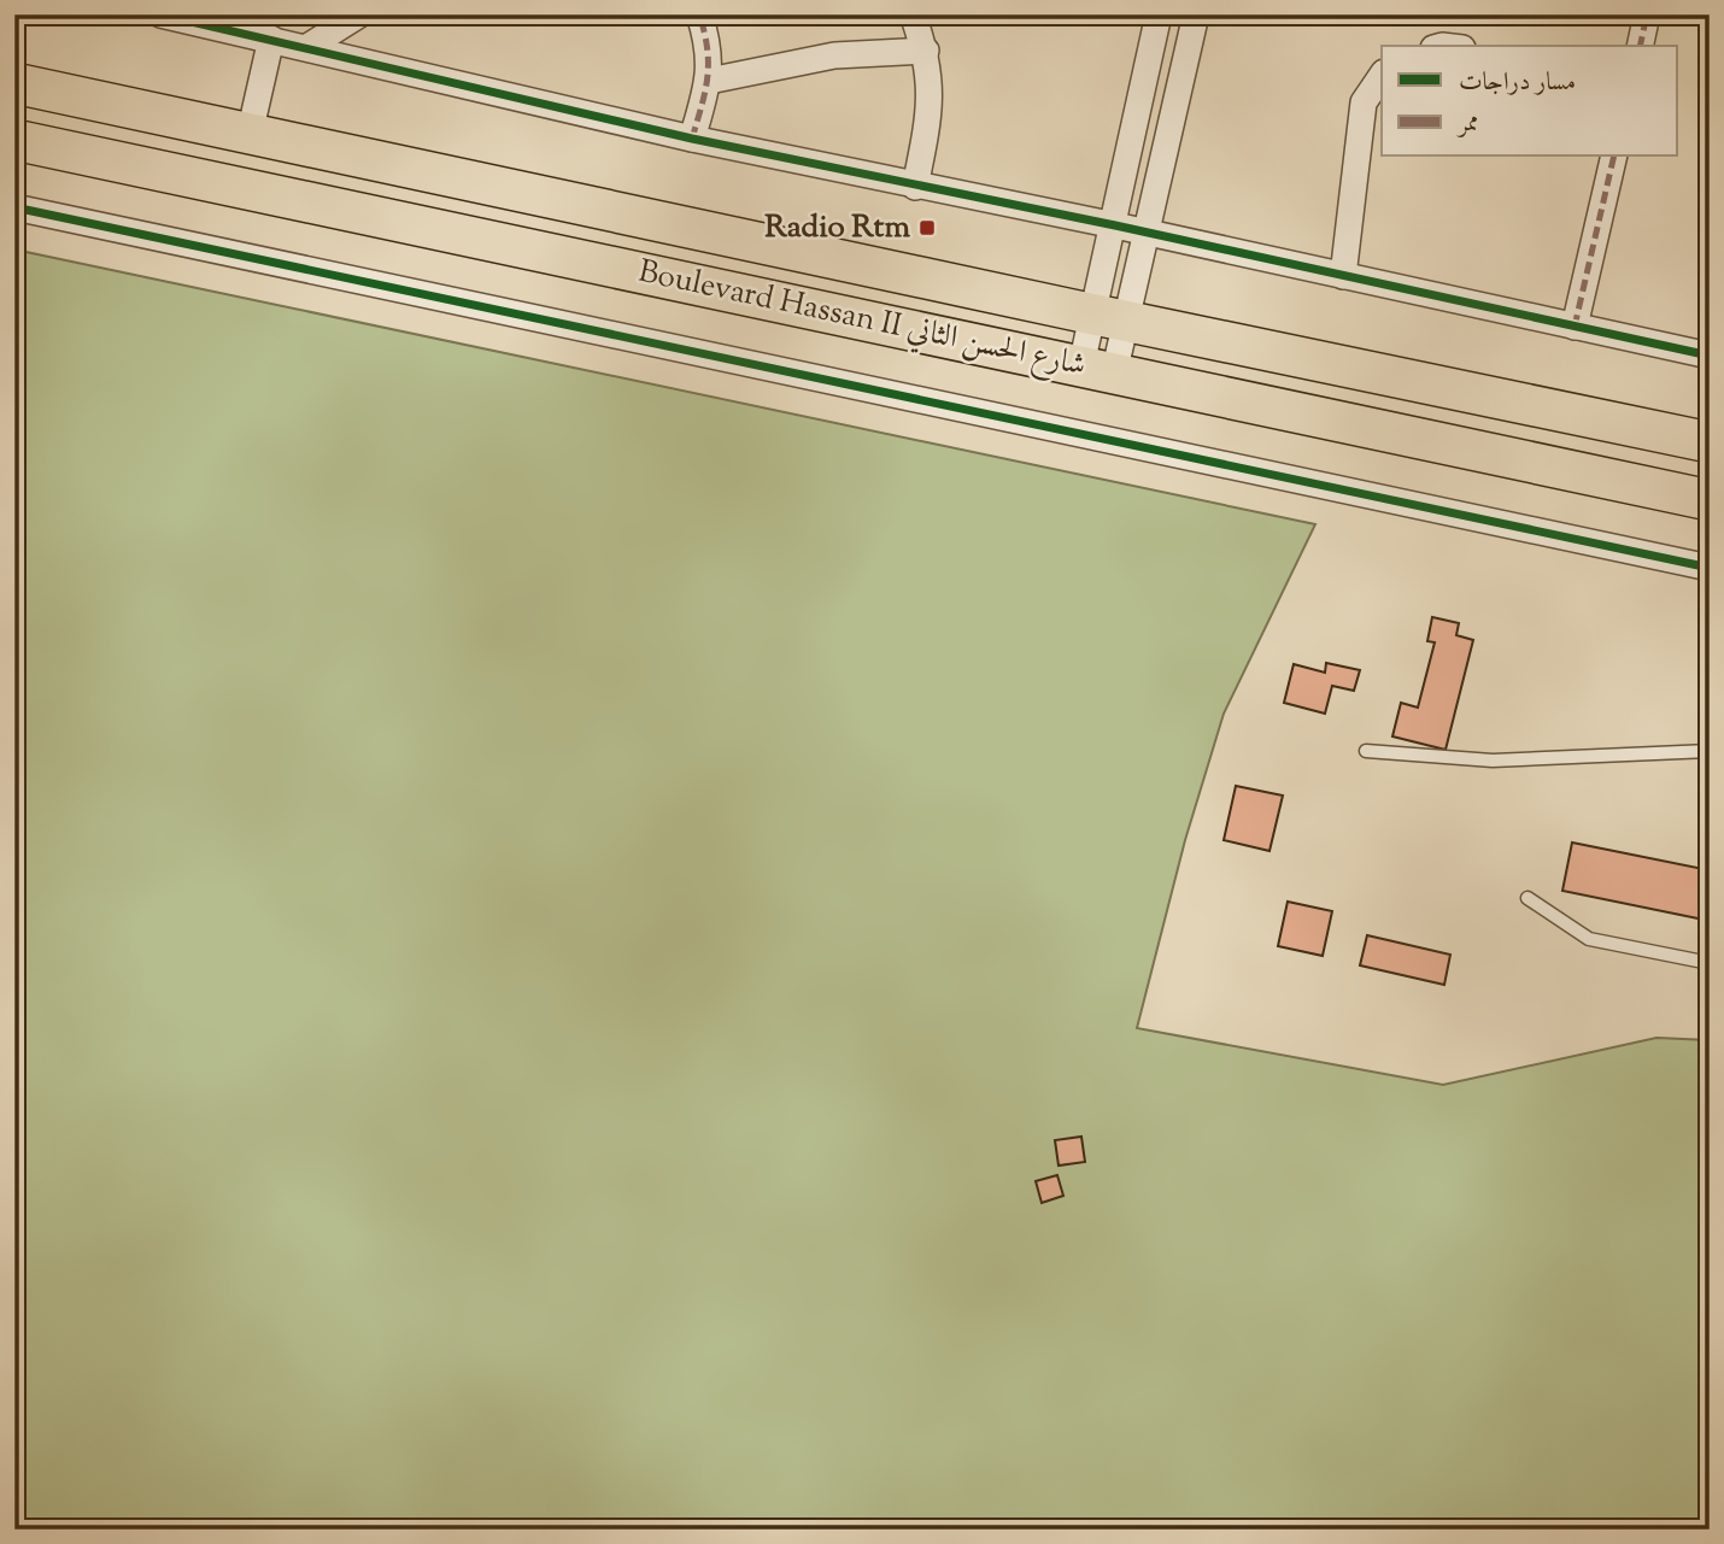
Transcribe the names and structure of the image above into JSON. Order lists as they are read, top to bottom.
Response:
{
  "streets": {
    "main road": ["Boulevard Hassan II شارع الحسن الثاني"]
  },
  "places": {
    "transit": ["Radio Rtm"]
  },
  "legend": ["مسار دراجات", "ممر"]
}
